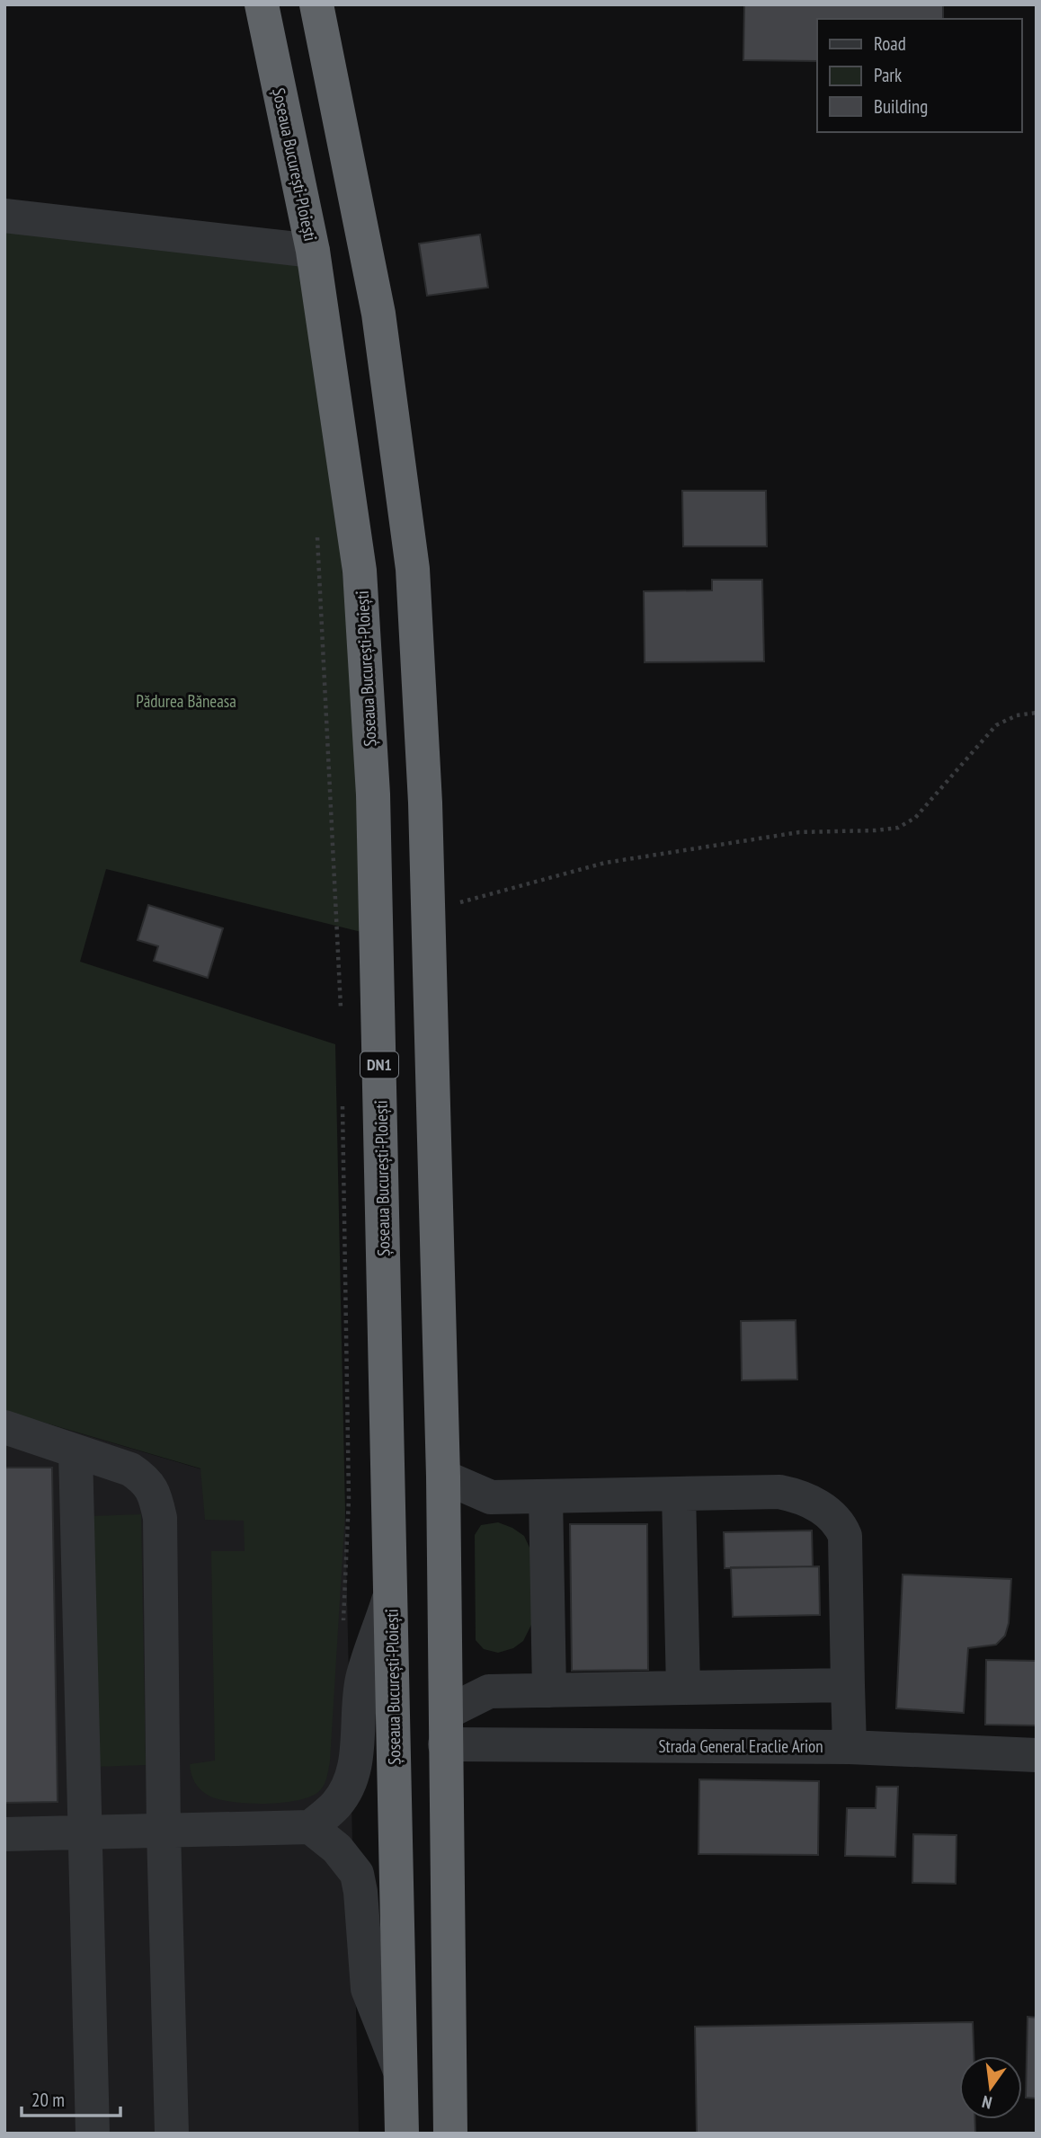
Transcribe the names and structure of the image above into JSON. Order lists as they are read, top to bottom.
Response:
{
  "streets": {
    "highway": ["Șoseaua București-Ploiești", "DN1"],
    "street": ["Strada General Eraclie Arion"]
  },
  "parks": ["Pădurea Băneasa"],
  "legend": ["Road", "Park", "Building"],
  "scale_bar": "20 m",
  "north": "bottom"
}
